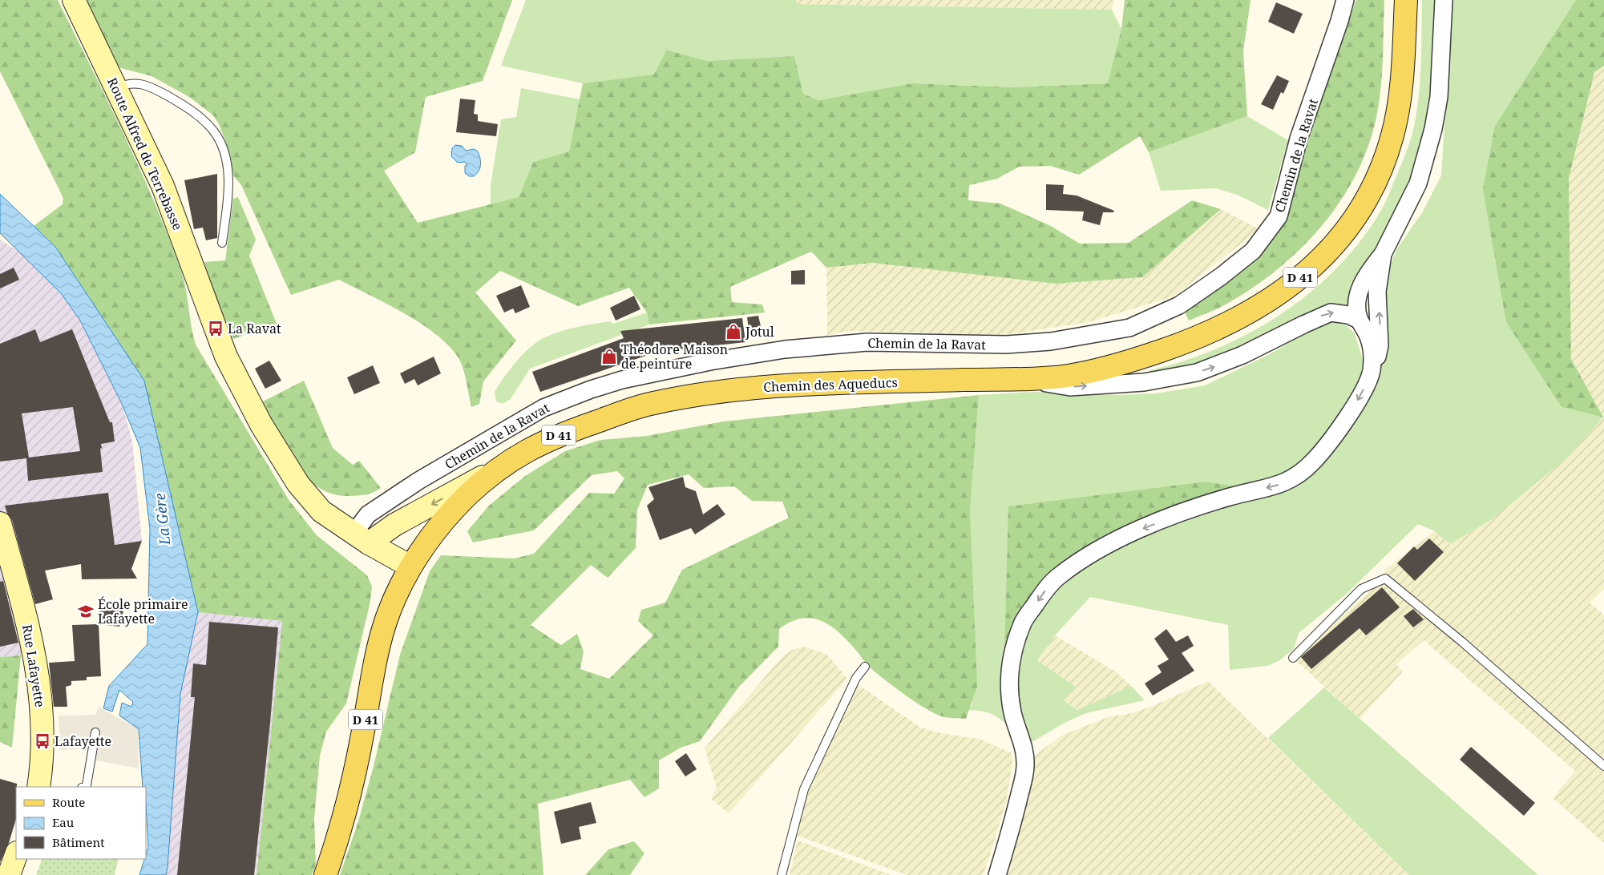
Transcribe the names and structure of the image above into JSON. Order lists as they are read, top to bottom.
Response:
{
  "streets": {
    "main road": ["D 41", "Chemin des Aqueducs"],
    "street": ["Route Alfred de Terrebasse", "Chemin de la Ravat", "Rue Lafayette"]
  },
  "crossings": [
    ["Route Alfred de Terrebasse", "Chemin de la Ravat"],
    ["Route Alfred de Terrebasse", "Chemin des Aqueducs"]
  ],
  "water": ["La Gère"],
  "places": {
    "bus stop": ["La Ravat", "Lafayette"],
    "shop": ["Jotul", "Théodore Maison de peinture"],
    "school or university": ["École primaire Lafayette"]
  },
  "legend": ["Route", "Eau", "Bâtiment"]
}
